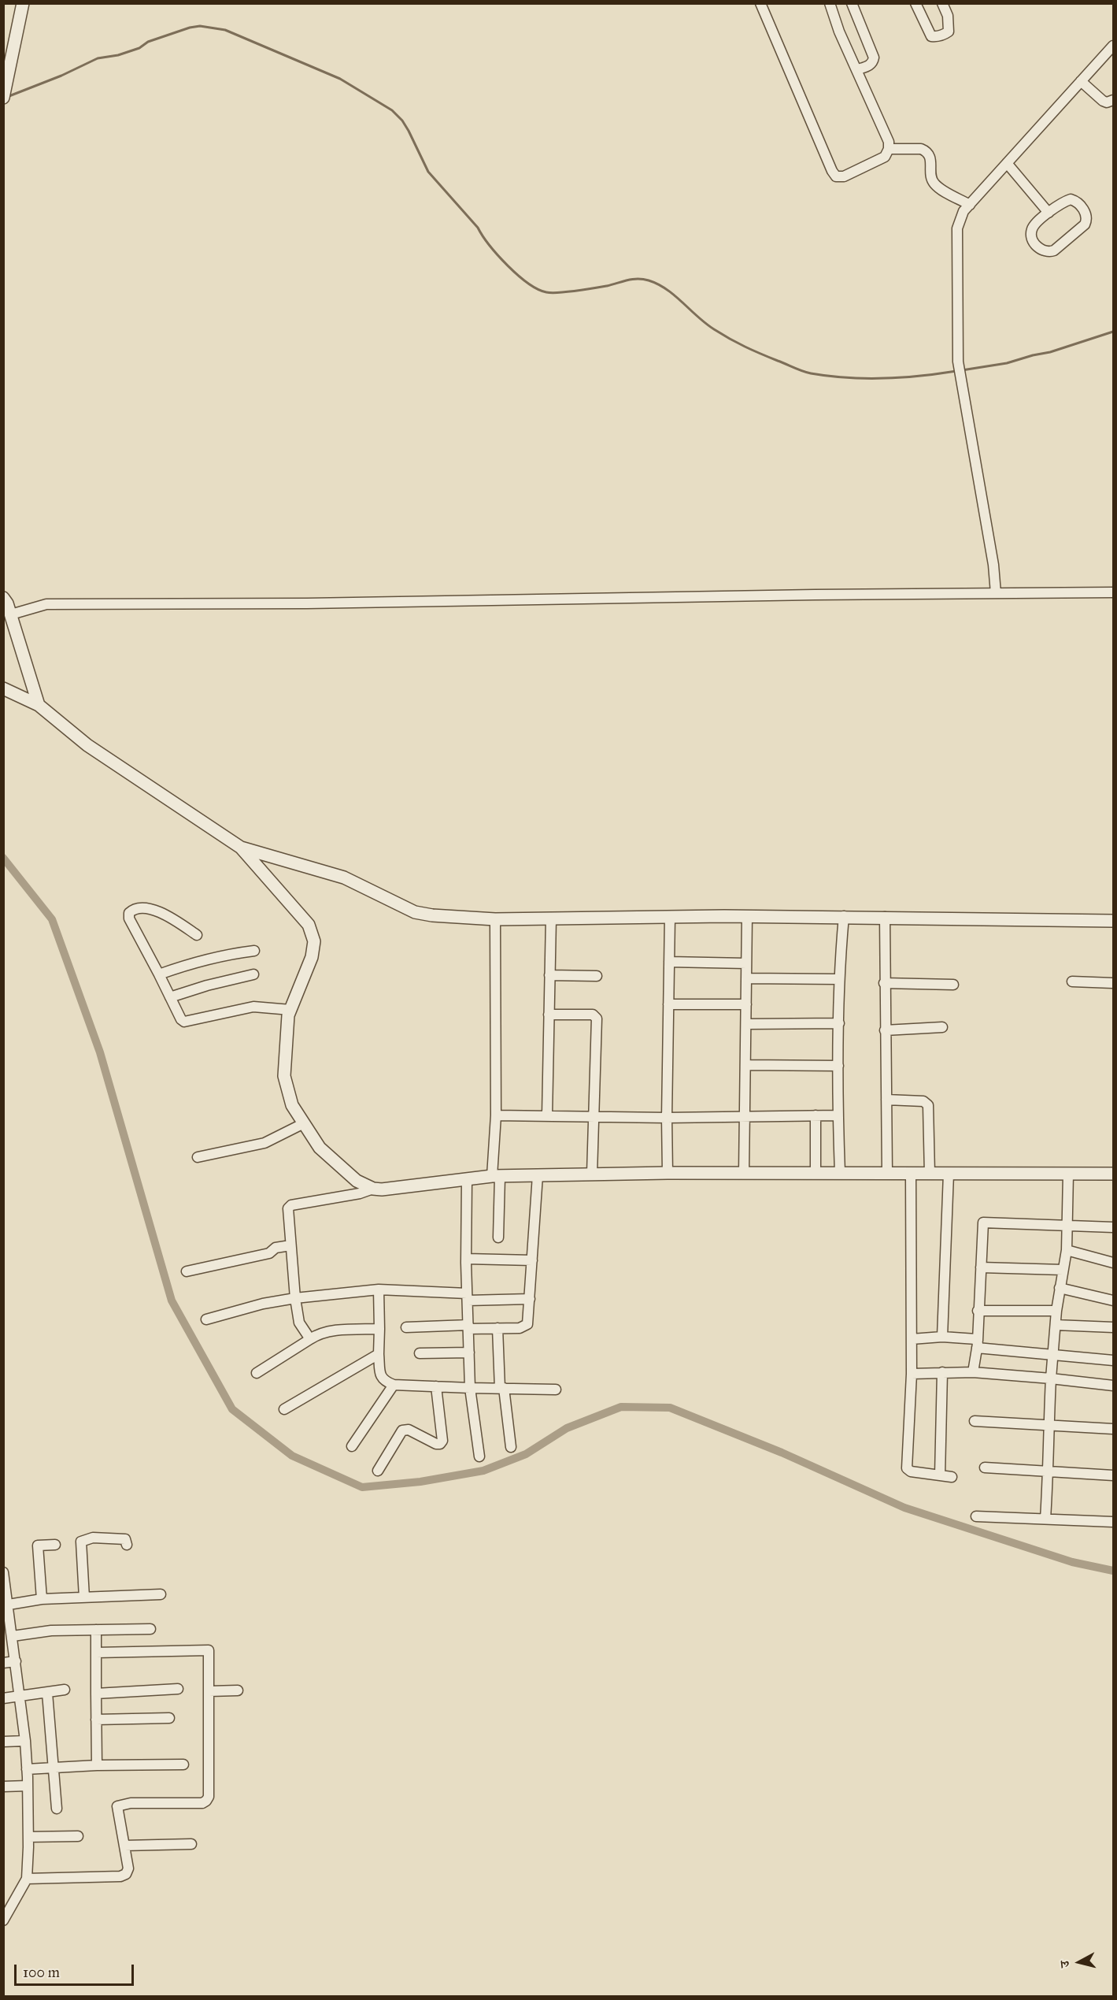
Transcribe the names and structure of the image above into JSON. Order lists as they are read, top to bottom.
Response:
{
  "scale_bar": "100 m",
  "north": "left"
}
